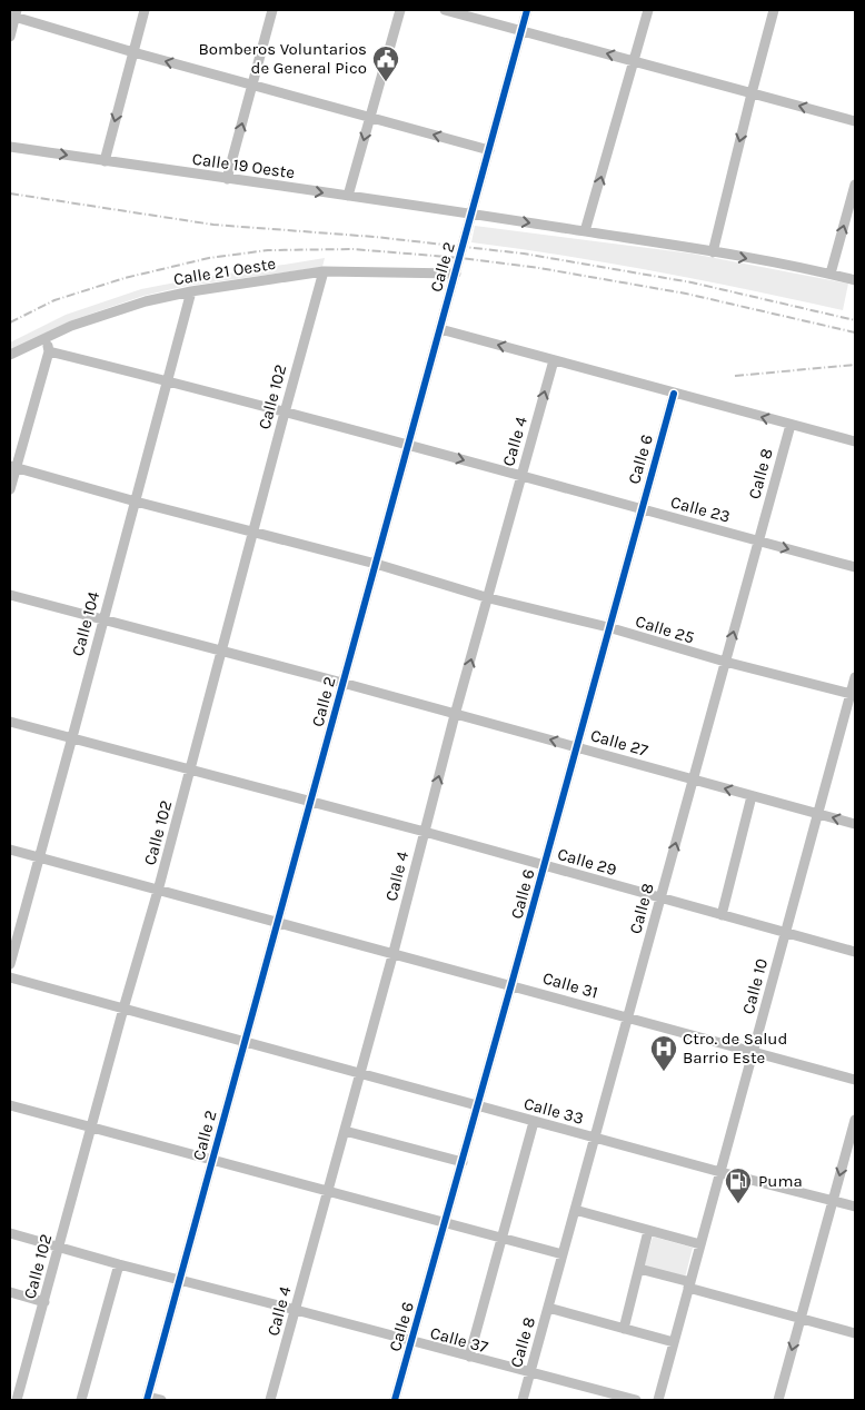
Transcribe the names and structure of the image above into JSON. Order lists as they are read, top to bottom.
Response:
{
  "streets": {
    "street": [
      "Calle 19 Oeste",
      "Calle 2",
      "Calle 21 Oeste",
      "Calle 102",
      "Calle 4",
      "Calle 6",
      "Calle 8",
      "Calle 23",
      "Calle 104",
      "Calle 25",
      "Calle 27",
      "Calle 29",
      "Calle 31",
      "Calle 10",
      "Calle 33",
      "Calle 37"
    ]
  },
  "crossings": [
    ["Calle 19 Oeste", "Calle 2"],
    ["Calle 2", "Calle 21 Oeste"],
    ["Calle 2", "Calle 23"],
    ["Calle 2", "Calle 25"],
    ["Calle 2", "Calle 27"],
    ["Calle 2", "Calle 29"],
    ["Calle 2", "Calle 31"],
    ["Calle 2", "Calle 33"],
    ["Calle 2", "Calle 37"],
    ["Calle 21 Oeste", "Calle 102"],
    ["Calle 21 Oeste", "Calle 104"],
    ["Calle 102", "Calle 23"],
    ["Calle 102", "Calle 25"],
    ["Calle 102", "Calle 27"],
    ["Calle 102", "Calle 29"],
    ["Calle 102", "Calle 31"],
    ["Calle 102", "Calle 33"],
    ["Calle 102", "Calle 37"],
    ["Calle 4", "Calle 23"],
    ["Calle 4", "Calle 25"],
    ["Calle 4", "Calle 27"],
    ["Calle 4", "Calle 29"],
    ["Calle 4", "Calle 31"],
    ["Calle 4", "Calle 33"],
    ["Calle 4", "Calle 37"],
    ["Calle 6", "Calle 23"],
    ["Calle 6", "Calle 25"],
    ["Calle 6", "Calle 27"],
    ["Calle 6", "Calle 29"],
    ["Calle 6", "Calle 31"],
    ["Calle 6", "Calle 33"],
    ["Calle 6", "Calle 37"],
    ["Calle 8", "Calle 23"],
    ["Calle 8", "Calle 25"],
    ["Calle 8", "Calle 27"],
    ["Calle 8", "Calle 29"],
    ["Calle 8", "Calle 31"],
    ["Calle 8", "Calle 33"],
    ["Calle 8", "Calle 37"],
    ["Calle 23", "Calle 104"],
    ["Calle 104", "Calle 25"],
    ["Calle 104", "Calle 27"],
    ["Calle 104", "Calle 29"],
    ["Calle 104", "Calle 31"],
    ["Calle 25", "Calle 10"],
    ["Calle 27", "Calle 10"],
    ["Calle 29", "Calle 10"],
    ["Calle 31", "Calle 10"],
    ["Calle 10", "Calle 33"]
  ],
  "one_way": ["Calle 19 Oeste"],
  "places": {
    "public building": ["Bomberos Voluntarios de General Pico"],
    "hospital": ["Ctro. de Salud Barrio Este"],
    "fuel station": ["Puma"]
  }
}
